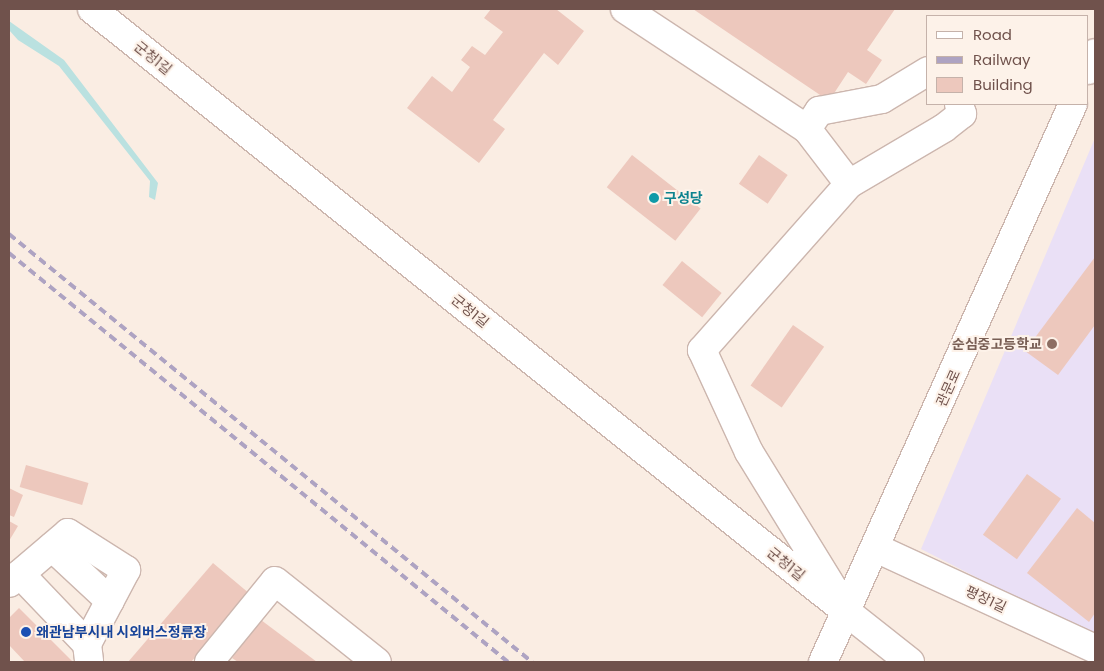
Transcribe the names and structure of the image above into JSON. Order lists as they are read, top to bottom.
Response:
{
  "streets": {
    "street": ["군청1길", "관문로", "평장1길"]
  },
  "crossings": [
    ["군청1길", "관문로"],
    ["관문로", "평장1길"]
  ],
  "places": ["구성당", "순심중고등학교", "왜관남부시내 시외버스정류장"],
  "legend": ["Road", "Railway", "Building"]
}
